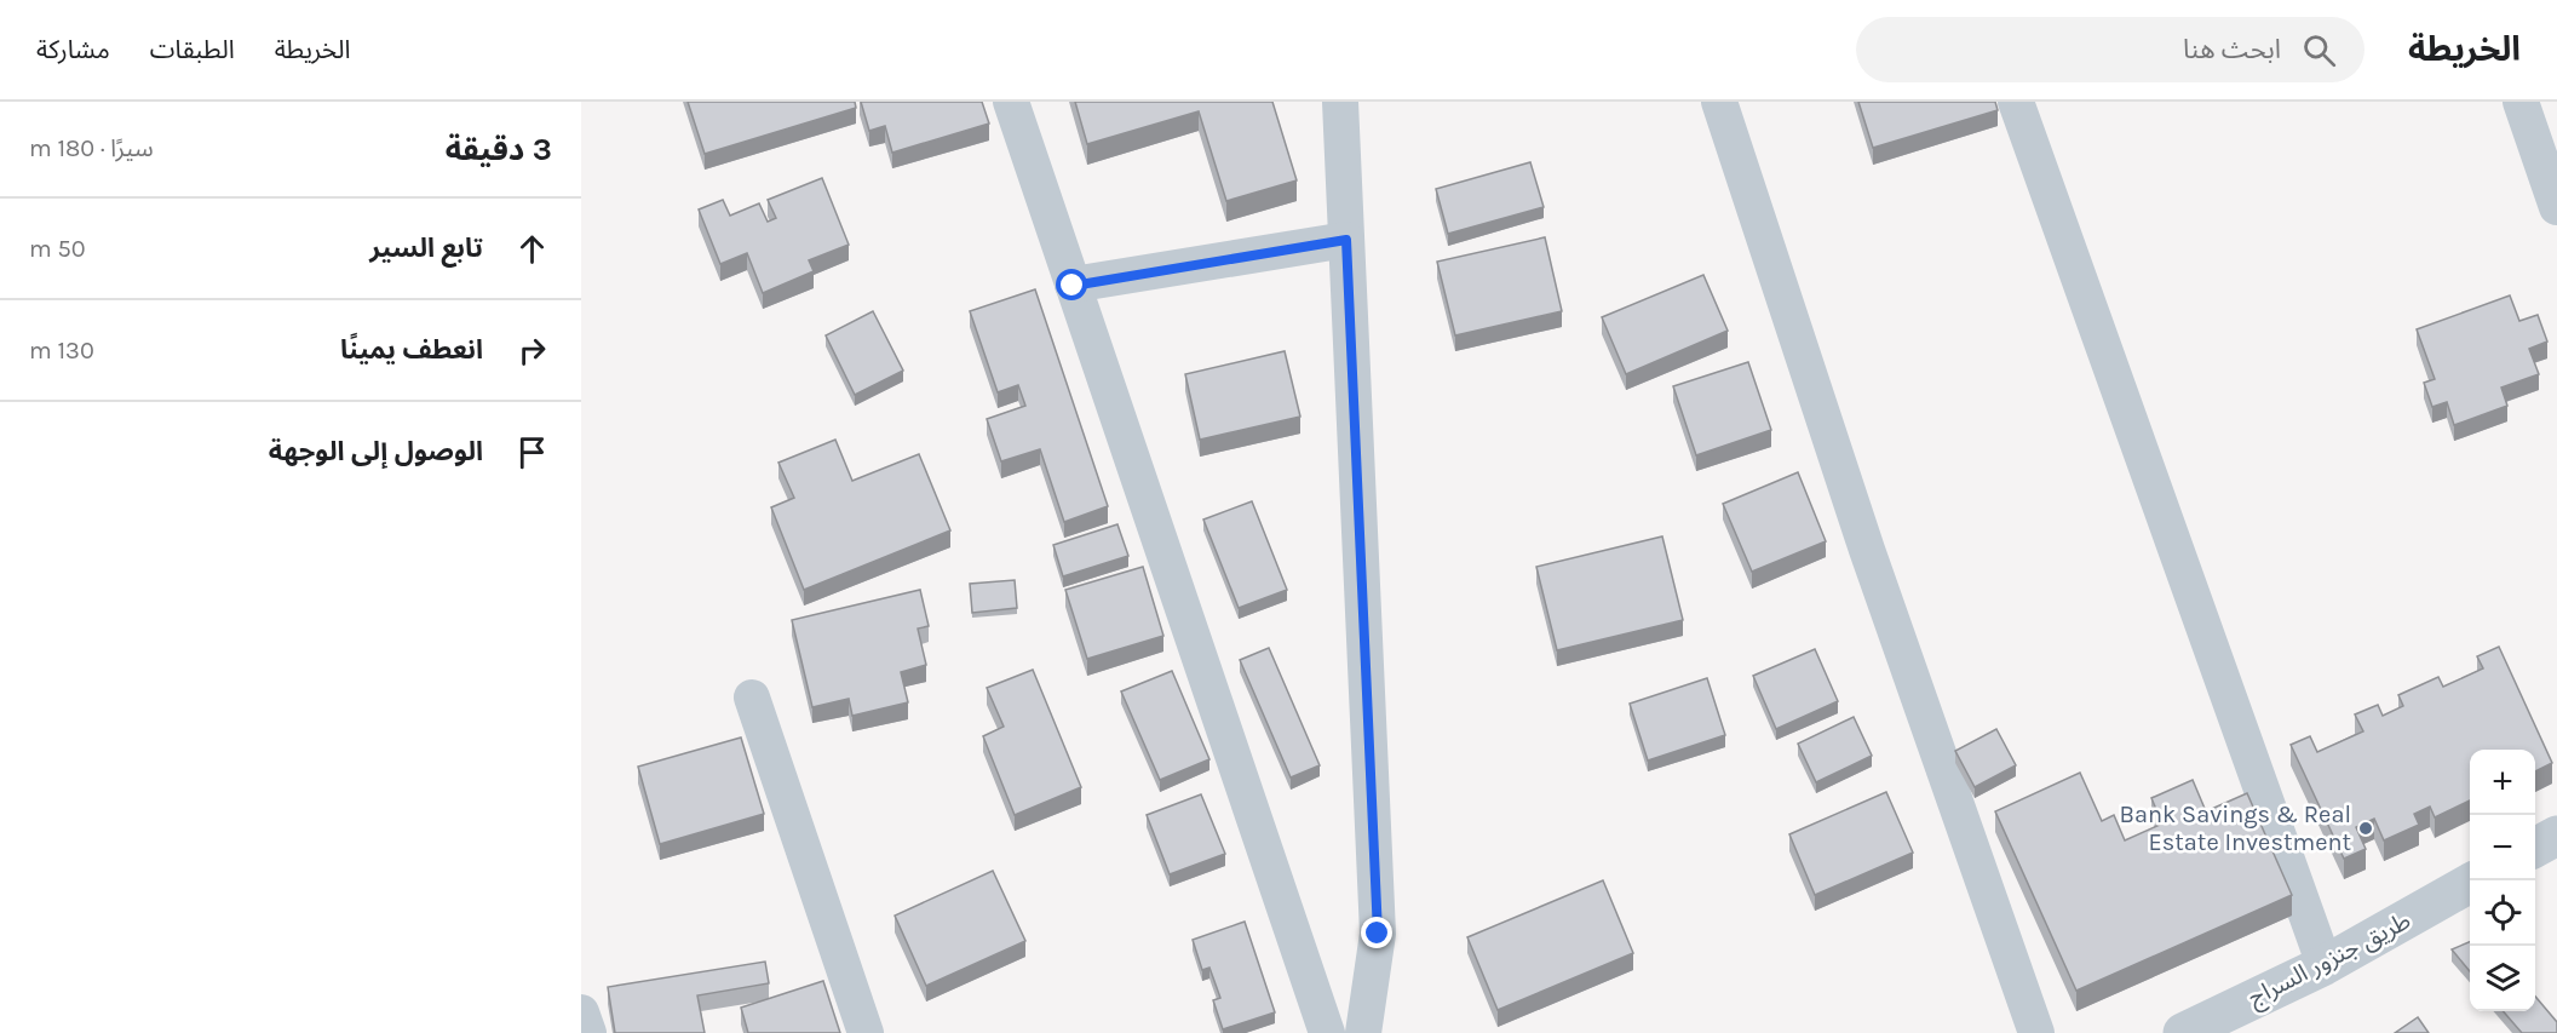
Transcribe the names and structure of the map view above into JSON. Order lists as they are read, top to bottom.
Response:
{
  "streets": {
    "street": ["طريق جنزور السراج"]
  },
  "places": ["Bank Savings & Real Estate Investment"],
  "page": {
    "header": "الخريطة",
    "search": "ابحث هنا",
    "nav": ["الخريطة", "الطبقات", "مشاركة"],
    "heading": ["3 دقيقة", "سيرًا · 180 m"],
    "list": [
      ["تابع السير", "50 m"],
      ["انعطف يمينًا", "130 m"],
      "الوصول إلى الوجهة"
    ],
    "map_buttons": ["+", "−"]
  }
}
